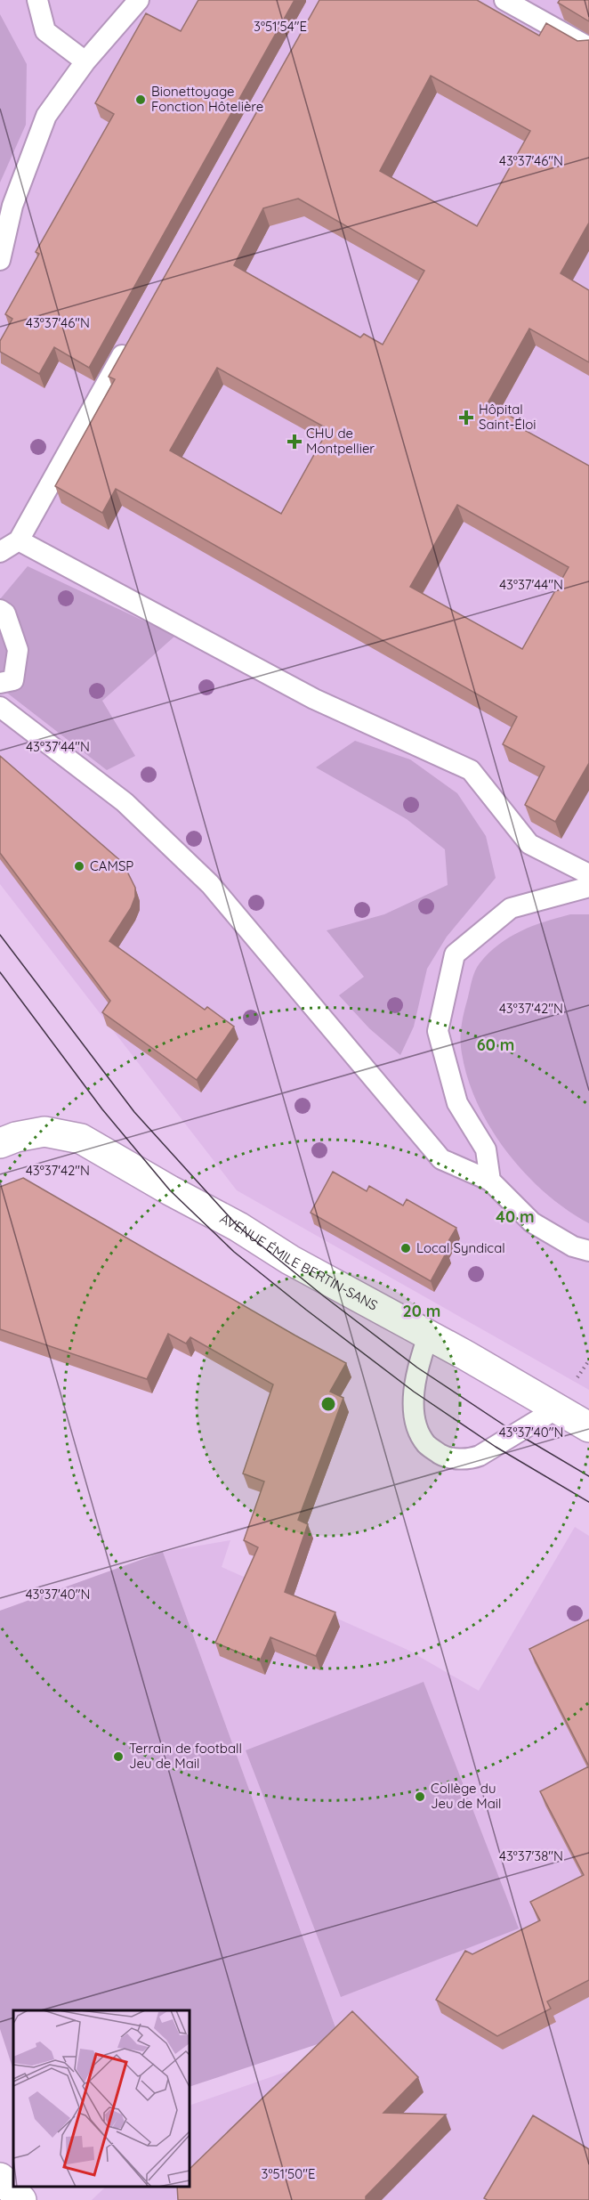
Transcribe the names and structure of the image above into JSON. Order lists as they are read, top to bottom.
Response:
{
  "streets": {
    "street": ["AVENUE ÉMILE BERTIN-SANS"]
  },
  "places": {
    "other": [
      "Bionettoyage Fonction Hôtelière",
      "CAMSP",
      "Local Syndical",
      "Terrain de football Jeu de Mail",
      "Collège du Jeu de Mail"
    ],
    "health": ["Hôpital Saint-Éloi", "CHU de Montpellier"]
  },
  "coordinates": [
    "3°51'54\"E",
    "43°37'46\"N",
    "43°37'44\"N",
    "43°37'42\"N",
    "43°37'40\"N",
    "43°37'38\"N",
    "3°51'50\"E"
  ],
  "rings": ["60 m", "40 m", "20 m"]
}
